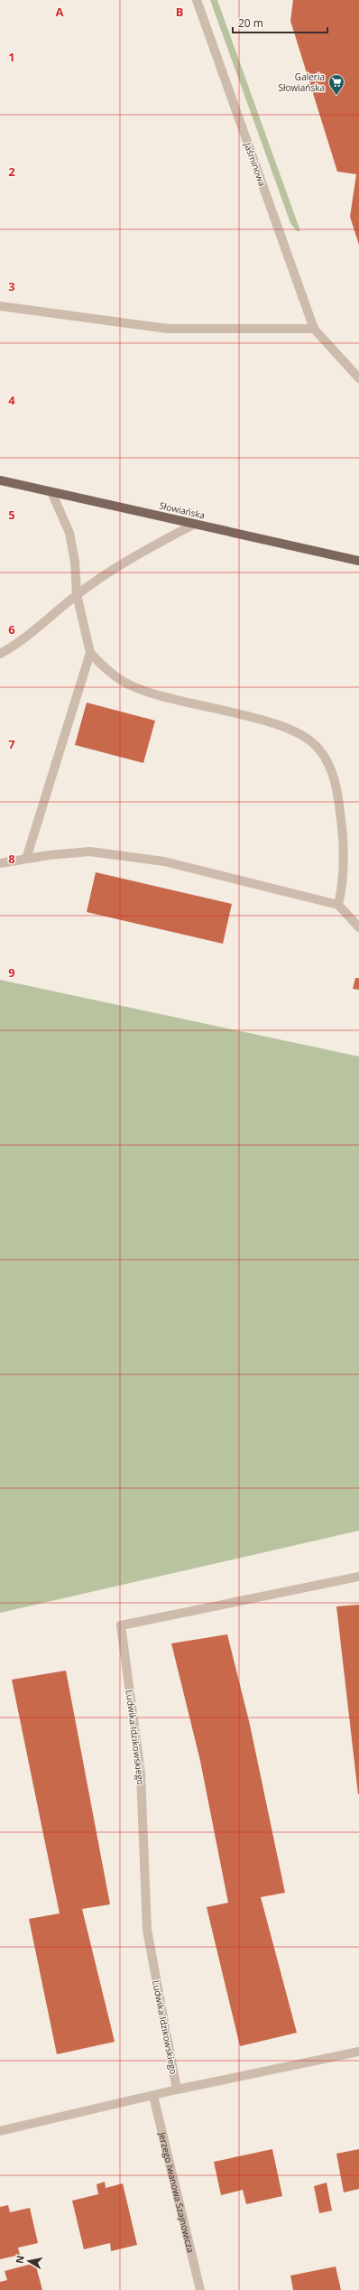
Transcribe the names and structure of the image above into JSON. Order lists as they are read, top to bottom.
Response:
{
  "streets": {
    "main road": ["Słowiańska"],
    "street": ["Jaśminowa", "Ludwika Idzikowskiego", "Jerzego Iwanowa Szajnowicza"]
  },
  "places": {
    "supermarket": ["Galeria Słowiańska"]
  },
  "scale_bar": "20 m",
  "north": "left",
  "grid": {
    "columns": ["A", "B"],
    "rows": [
      "1",
      "2",
      "3",
      "4",
      "5",
      "6",
      "7",
      "8",
      "9"
    ]
  }
}
